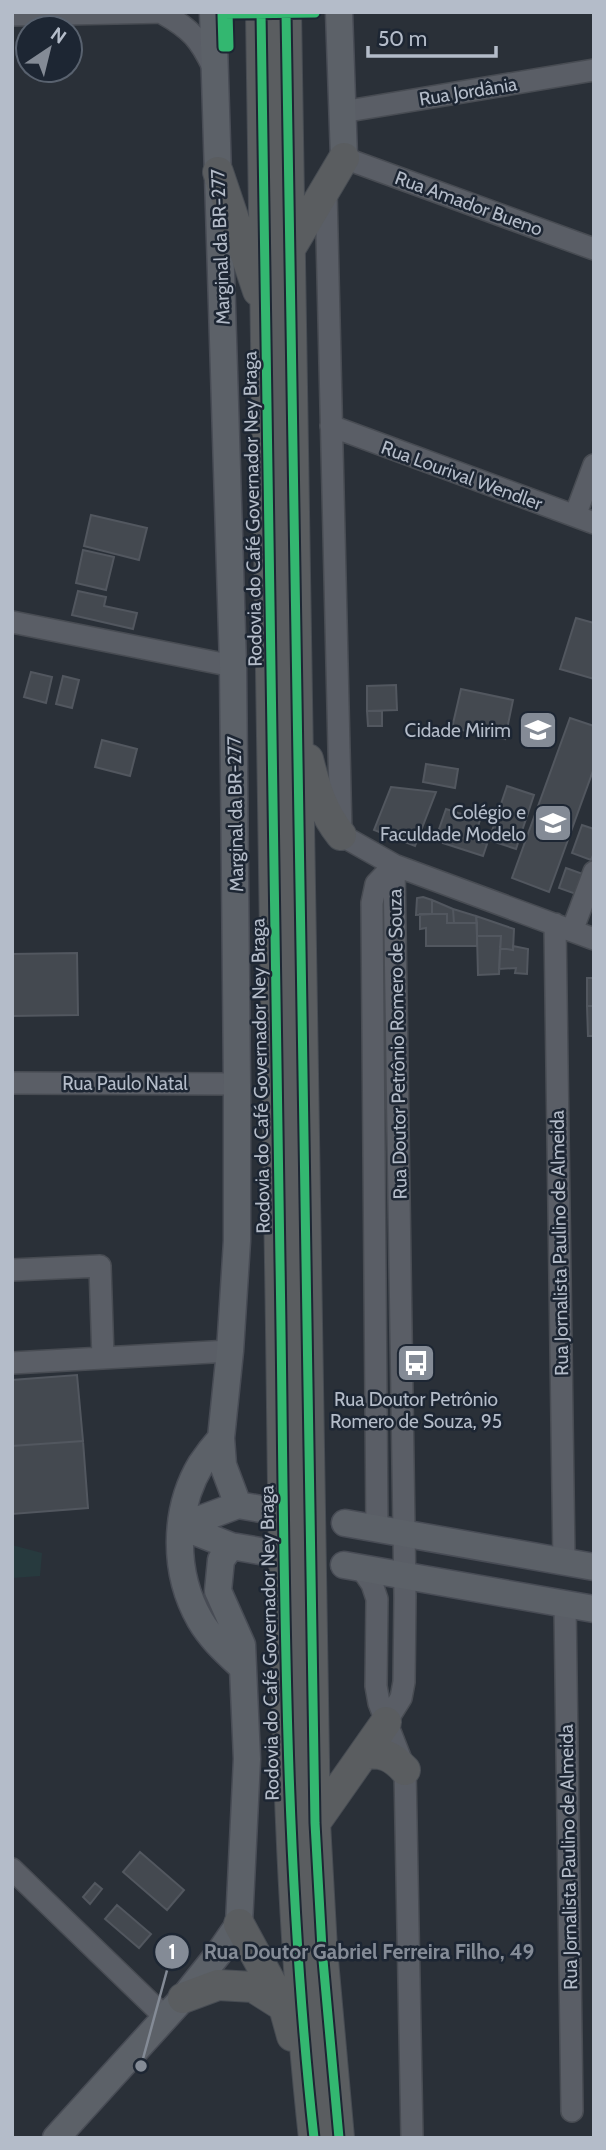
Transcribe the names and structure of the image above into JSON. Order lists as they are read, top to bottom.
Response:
{
  "streets": {
    "highway": ["Rodovia do Café Governador Ney Braga"],
    "main road": ["Marginal da BR-277"],
    "street": [
      "Rua Jordânia",
      "Rua Amador Bueno",
      "Rua Lourival Wendler",
      "Rua Doutor Petrônio Romero de Souza",
      "Rua Paulo Natal",
      "Rua Jornalista Paulino de Almeida"
    ]
  },
  "crossings": [
    ["Marginal da BR-277", "Rua Paulo Natal"]
  ],
  "places": {
    "school or university": ["Cidade Mirim", "Colégio e Faculdade Modelo"],
    "bus stop": ["Rua Doutor Petrônio Romero de Souza, 95"],
    "other": ["Rua Doutor Gabriel Ferreira Filho, 49"]
  },
  "scale_bar": "50 m",
  "north": "top right"
}
